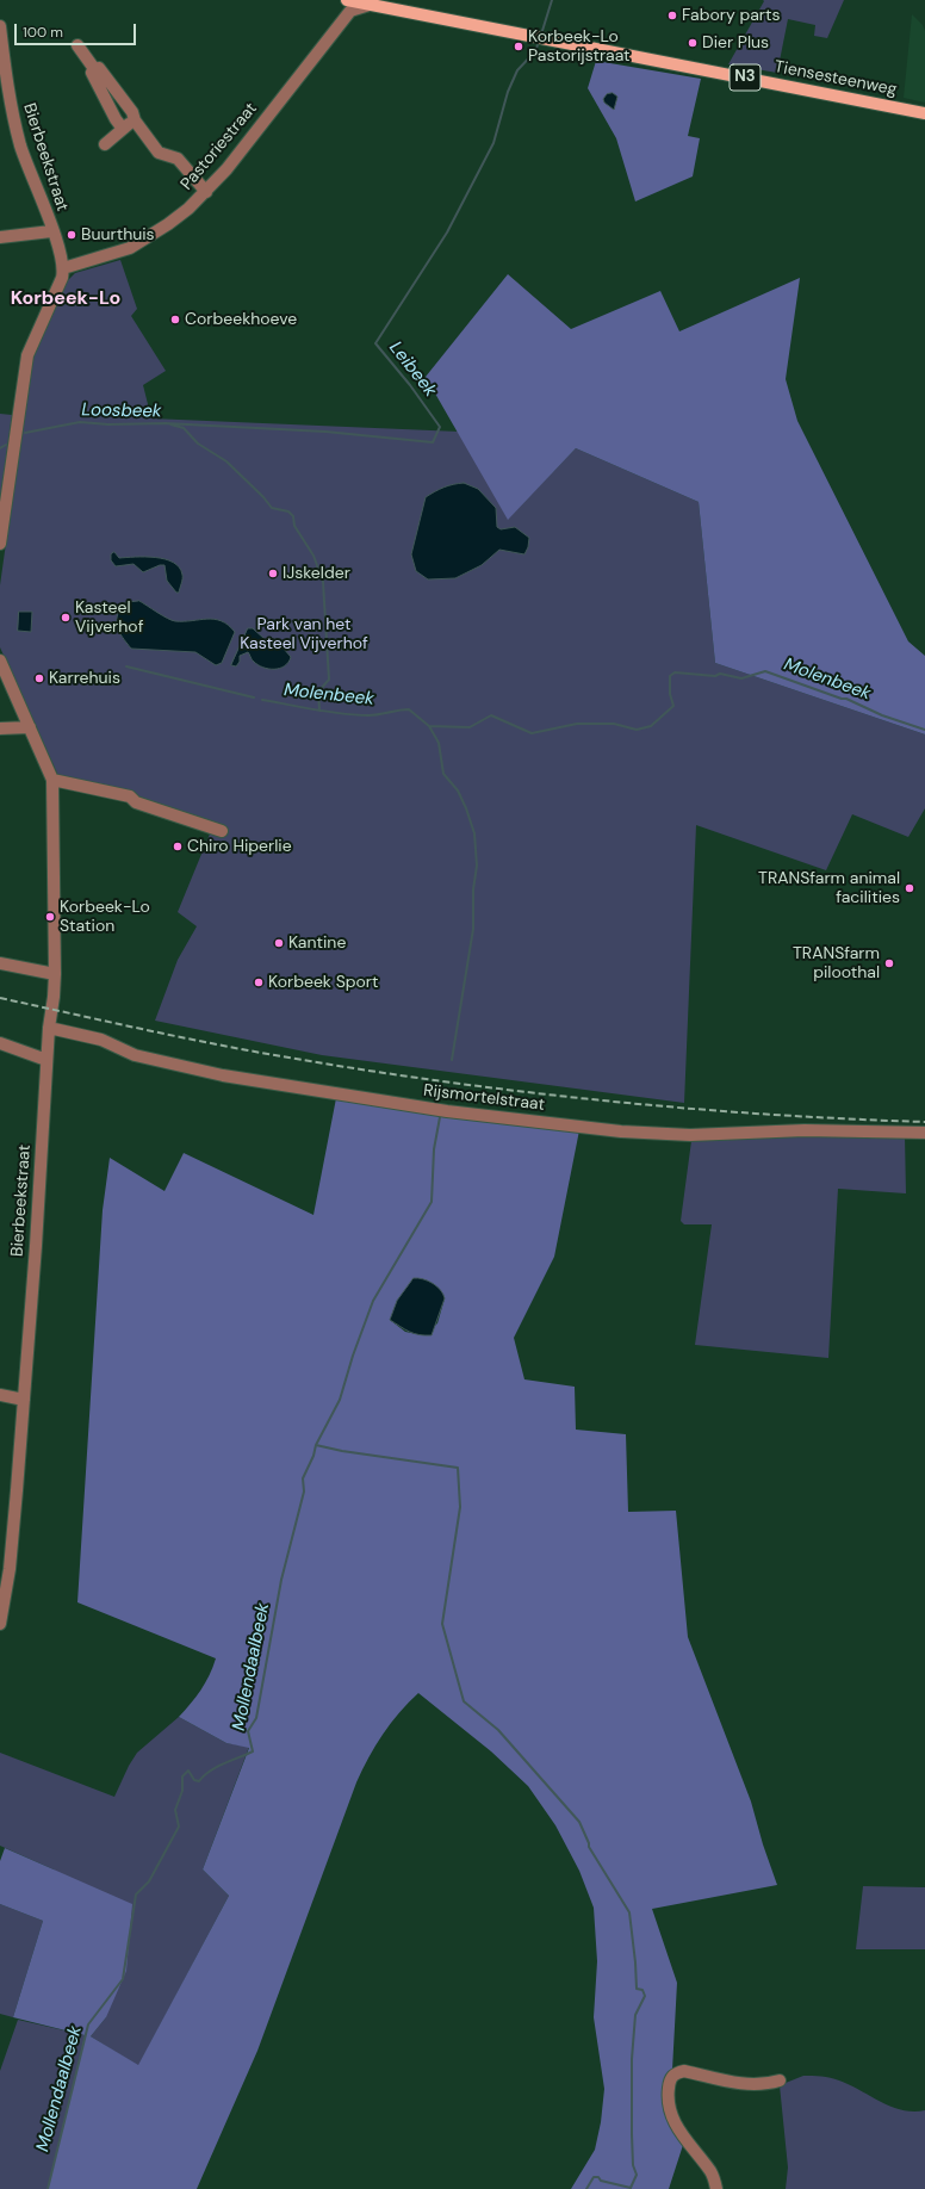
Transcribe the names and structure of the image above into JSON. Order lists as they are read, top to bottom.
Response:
{
  "streets": {
    "main road": ["N3", "Tiensesteenweg"],
    "street": ["Pastoriestraat", "Bierbeekstraat", "Rijsmortelstraat"]
  },
  "crossings": [
    ["Tiensesteenweg", "Pastoriestraat"],
    ["Pastoriestraat", "Bierbeekstraat"],
    ["Bierbeekstraat", "Rijsmortelstraat"]
  ],
  "districts": ["Korbeek-Lo"],
  "water": [
    "Leibeek",
    "Loosbeek",
    "Molenbeek",
    "Mollendaalbeek"
  ],
  "parks": ["Park van het Kasteel Vijverhof"],
  "places": [
    "Fabory parts",
    "Dier Plus",
    "Korbeek-Lo Pastorijstraat",
    "Buurthuis",
    "Corbeekhoeve",
    "IJskelder",
    "Kasteel Vijverhof",
    "Karrehuis",
    "Chiro Hiperlie",
    "TRANSfarm animal facilities",
    "Korbeek-Lo Station",
    "Kantine",
    "TRANSfarm piloothal",
    "Korbeek Sport"
  ],
  "scale_bar": "100 m"
}
